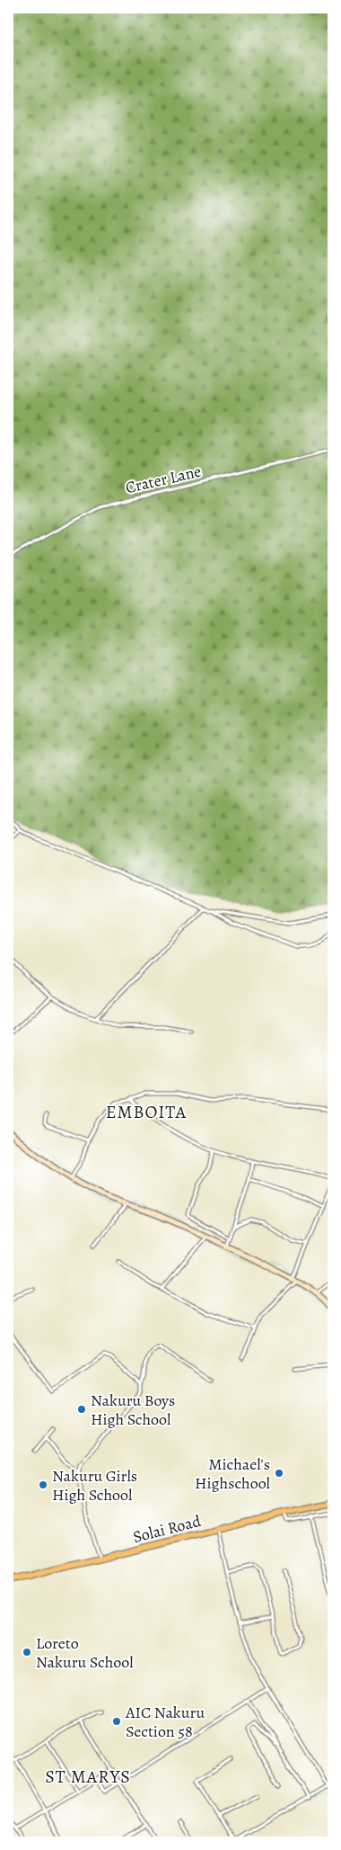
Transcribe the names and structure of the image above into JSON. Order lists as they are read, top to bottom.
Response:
{
  "streets": {
    "highway": ["Solai Road"],
    "street": ["Crater Lane"]
  },
  "districts": ["EMBOITA", "ST MARYS"],
  "places": [
    "Nakuru Boys High School",
    "Michael's Highschool",
    "Nakuru Girls High School",
    "Loreto Nakuru School",
    "AIC Nakuru Section 58"
  ]
}
